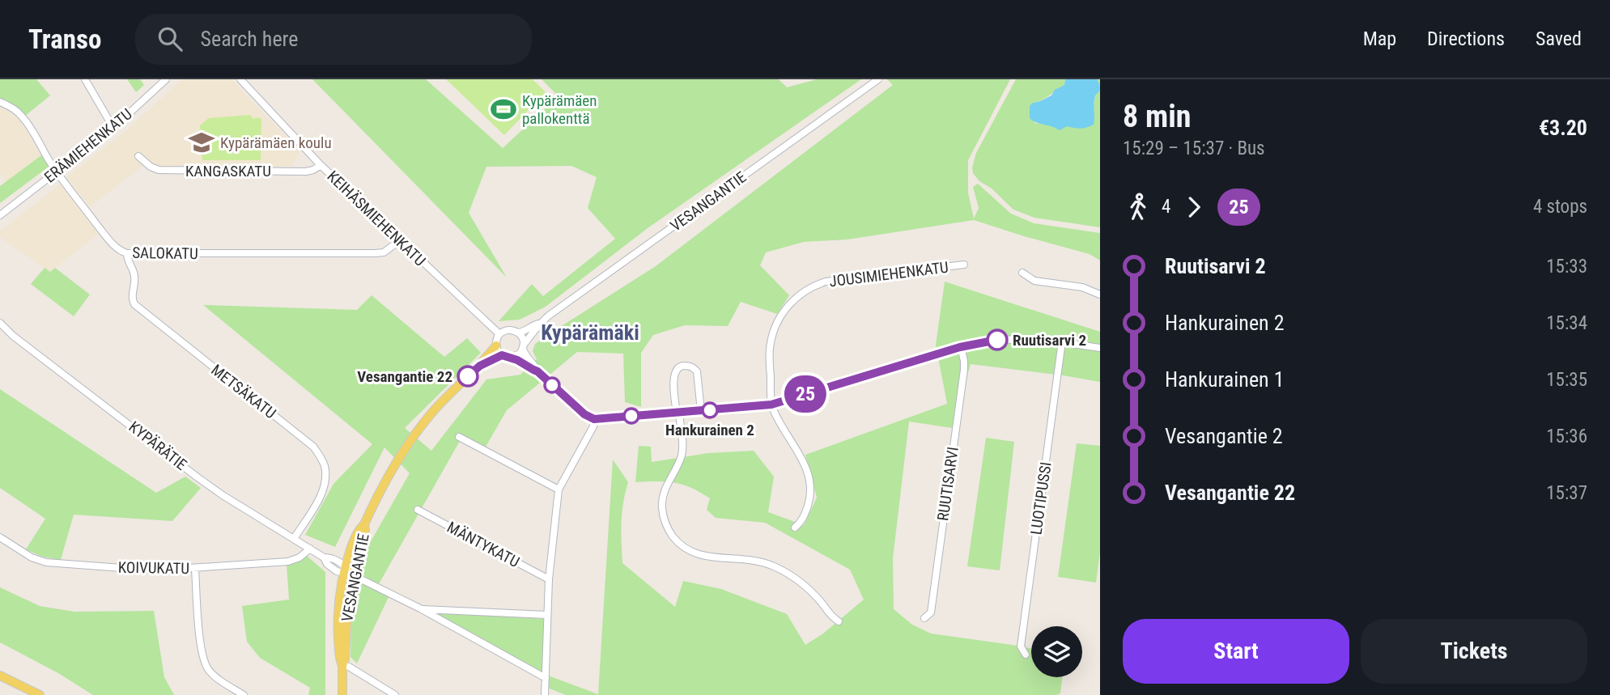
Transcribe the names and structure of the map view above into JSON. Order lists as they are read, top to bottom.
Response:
{
  "streets": {
    "main road": ["VESANGANTIE"],
    "street": [
      "ERÄMIEHENKATU",
      "KANGASKATU",
      "KEIHÄSMIEHENKATU",
      "SALOKATU",
      "JOUSIMIEHENKATU",
      "METSÄKATU",
      "KYPÄRÄTIE",
      "RUUTISARVI",
      "LUOTIPUSSI",
      "MÄNTYKATU",
      "KOIVUKATU"
    ]
  },
  "crossings": [
    ["ERÄMIEHENKATU", "SALOKATU"],
    ["KANGASKATU", "KEIHÄSMIEHENKATU"],
    ["VESANGANTIE", "KEIHÄSMIEHENKATU"],
    ["VESANGANTIE", "KYPÄRÄTIE"],
    ["KEIHÄSMIEHENKATU", "SALOKATU"],
    ["SALOKATU", "METSÄKATU"],
    ["METSÄKATU", "KYPÄRÄTIE"],
    ["KYPÄRÄTIE", "KOIVUKATU"]
  ],
  "districts": ["Kypärämäki"],
  "places": {
    "sports": ["Kypärämäen pallokenttä"],
    "school or university": ["Kypärämäen koulu"],
    "other": ["Ruutisarvi 2", "Vesangantie 22", "Hankurainen 2"]
  },
  "lines": ["bus line 25"],
  "page": {
    "header": "Transo",
    "search": "Search here",
    "nav": ["Map", "Directions", "Saved"],
    "on_map": "25",
    "heading": ["8 min", "15:29 – 15:37 · Bus", "€3.20"],
    "legs": ["4", "25", "4 stops"],
    "list": [
      {
        "name": "Ruutisarvi 2",
        "value": "15:33"
      },
      {
        "name": "Hankurainen 2",
        "value": "15:34"
      },
      {
        "name": "Hankurainen 1",
        "value": "15:35"
      },
      {
        "name": "Vesangantie 2",
        "value": "15:36"
      },
      {
        "name": "Vesangantie 22",
        "value": "15:37"
      }
    ],
    "buttons": ["Start", "Tickets"]
  }
}
